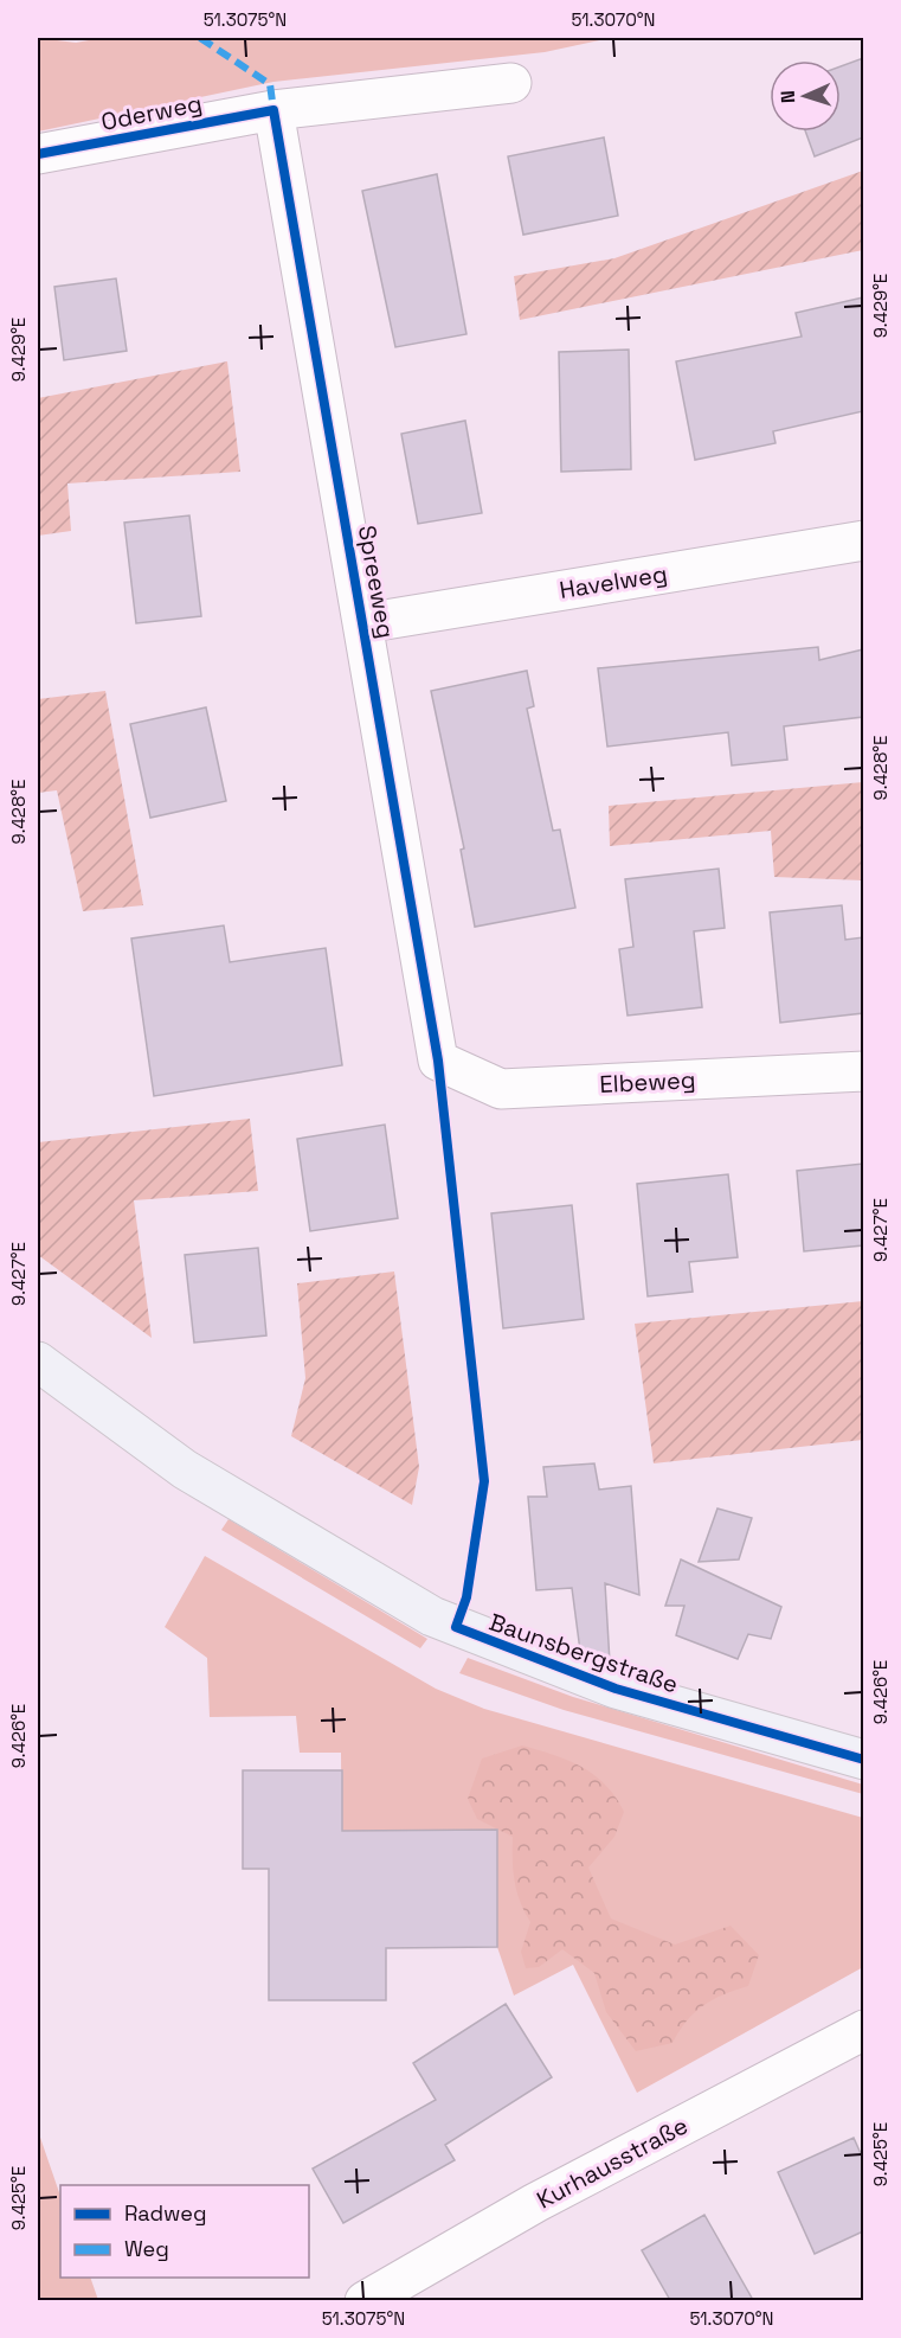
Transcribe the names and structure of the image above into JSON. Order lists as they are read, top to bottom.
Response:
{
  "streets": {
    "main road": ["Baunsbergstraße"],
    "street": [
      "Oderweg",
      "Spreeweg",
      "Havelweg",
      "Elbeweg",
      "Kurhausstraße"
    ]
  },
  "crossings": [
    ["Oderweg", "Spreeweg"],
    ["Spreeweg", "Havelweg"],
    ["Spreeweg", "Elbeweg"]
  ],
  "legend": ["Radweg", "Weg"],
  "north": "left",
  "coordinates": [
    "51.3075°N",
    "51.3070°N",
    "9.429°E",
    "9.428°E",
    "9.427°E",
    "9.426°E",
    "9.425°E"
  ]
}
